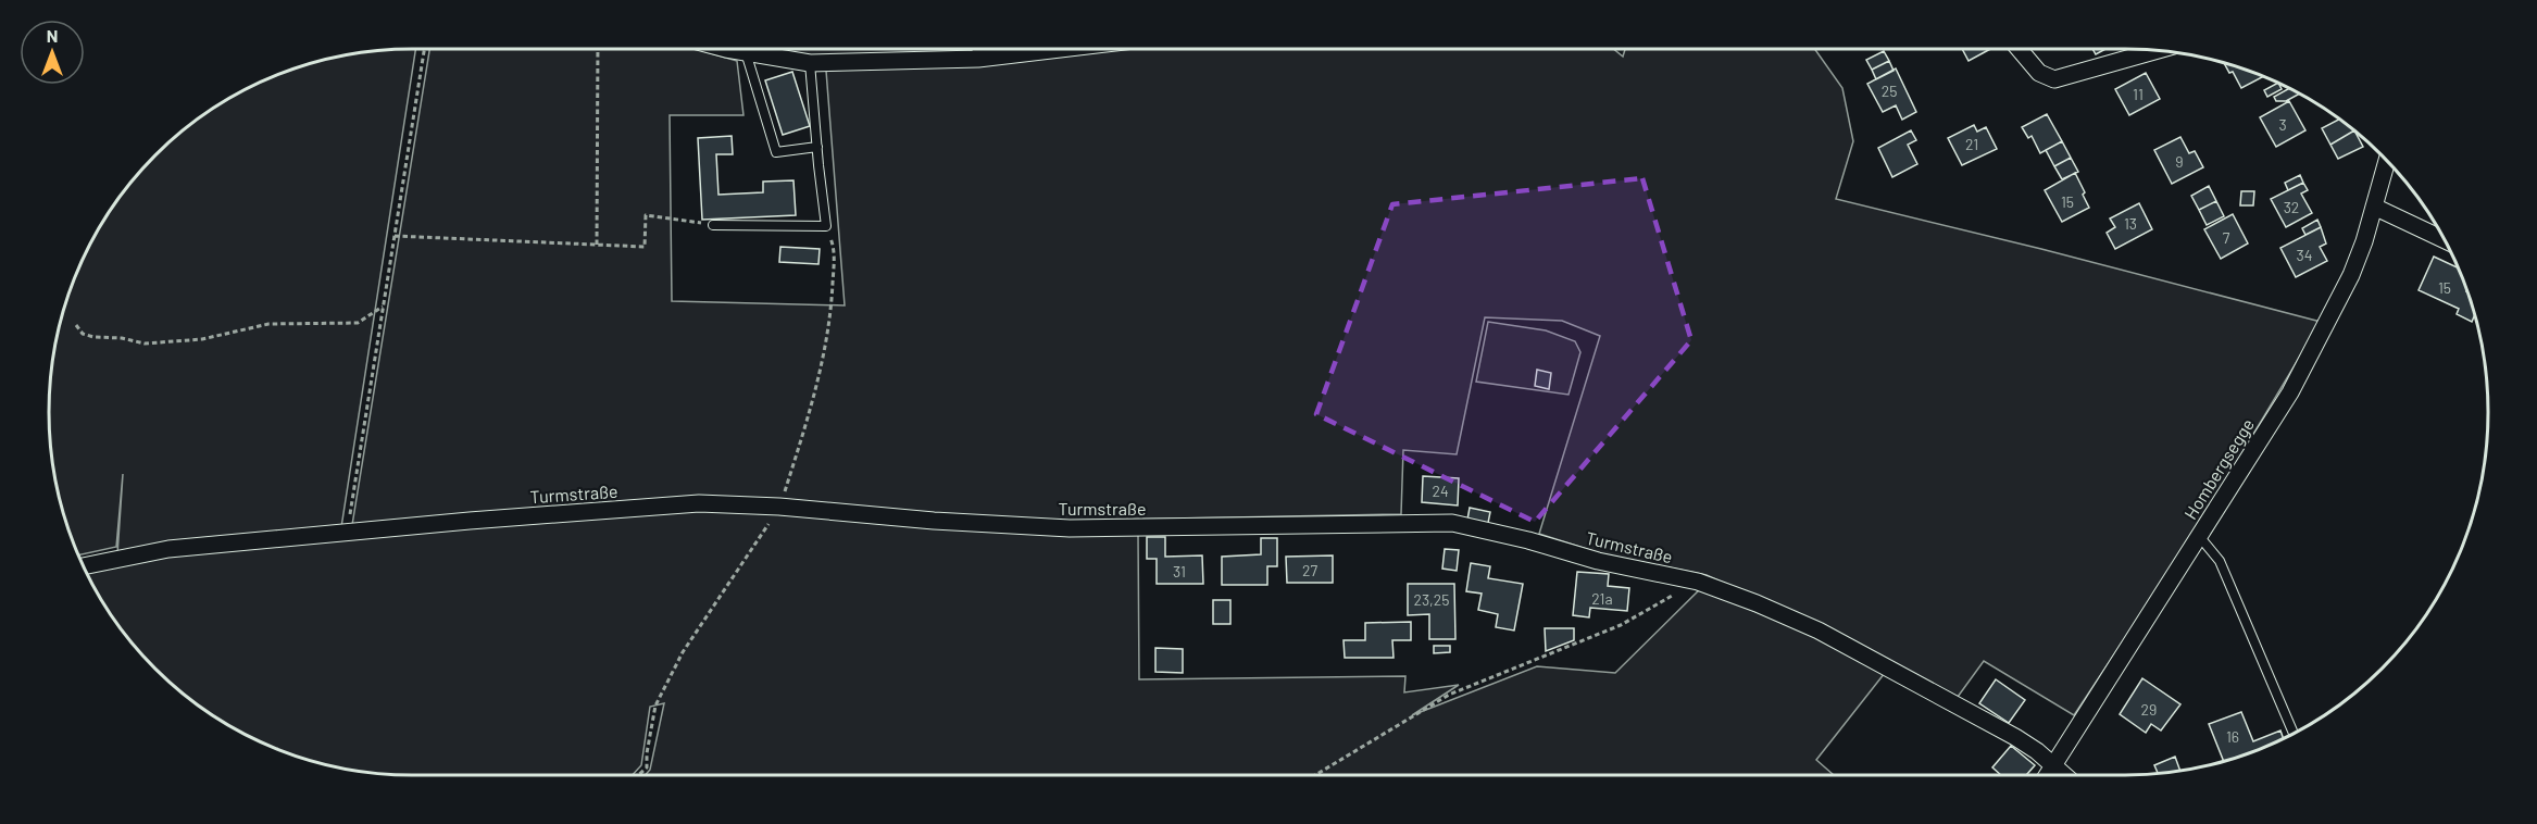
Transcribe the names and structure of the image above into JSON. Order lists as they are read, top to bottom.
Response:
{
  "streets": {
    "street": ["Hombergsegge", "Turmstraße"]
  },
  "crossings": [
    ["Hombergsegge", "Turmstraße"]
  ],
  "house_numbers": [
    "25",
    "11",
    "3",
    "21",
    "9",
    "15",
    "32",
    "13",
    "7",
    "34",
    "15",
    "24",
    "27",
    "31",
    "21a",
    "23,25",
    "29",
    "16"
  ],
  "north": "top"
}
